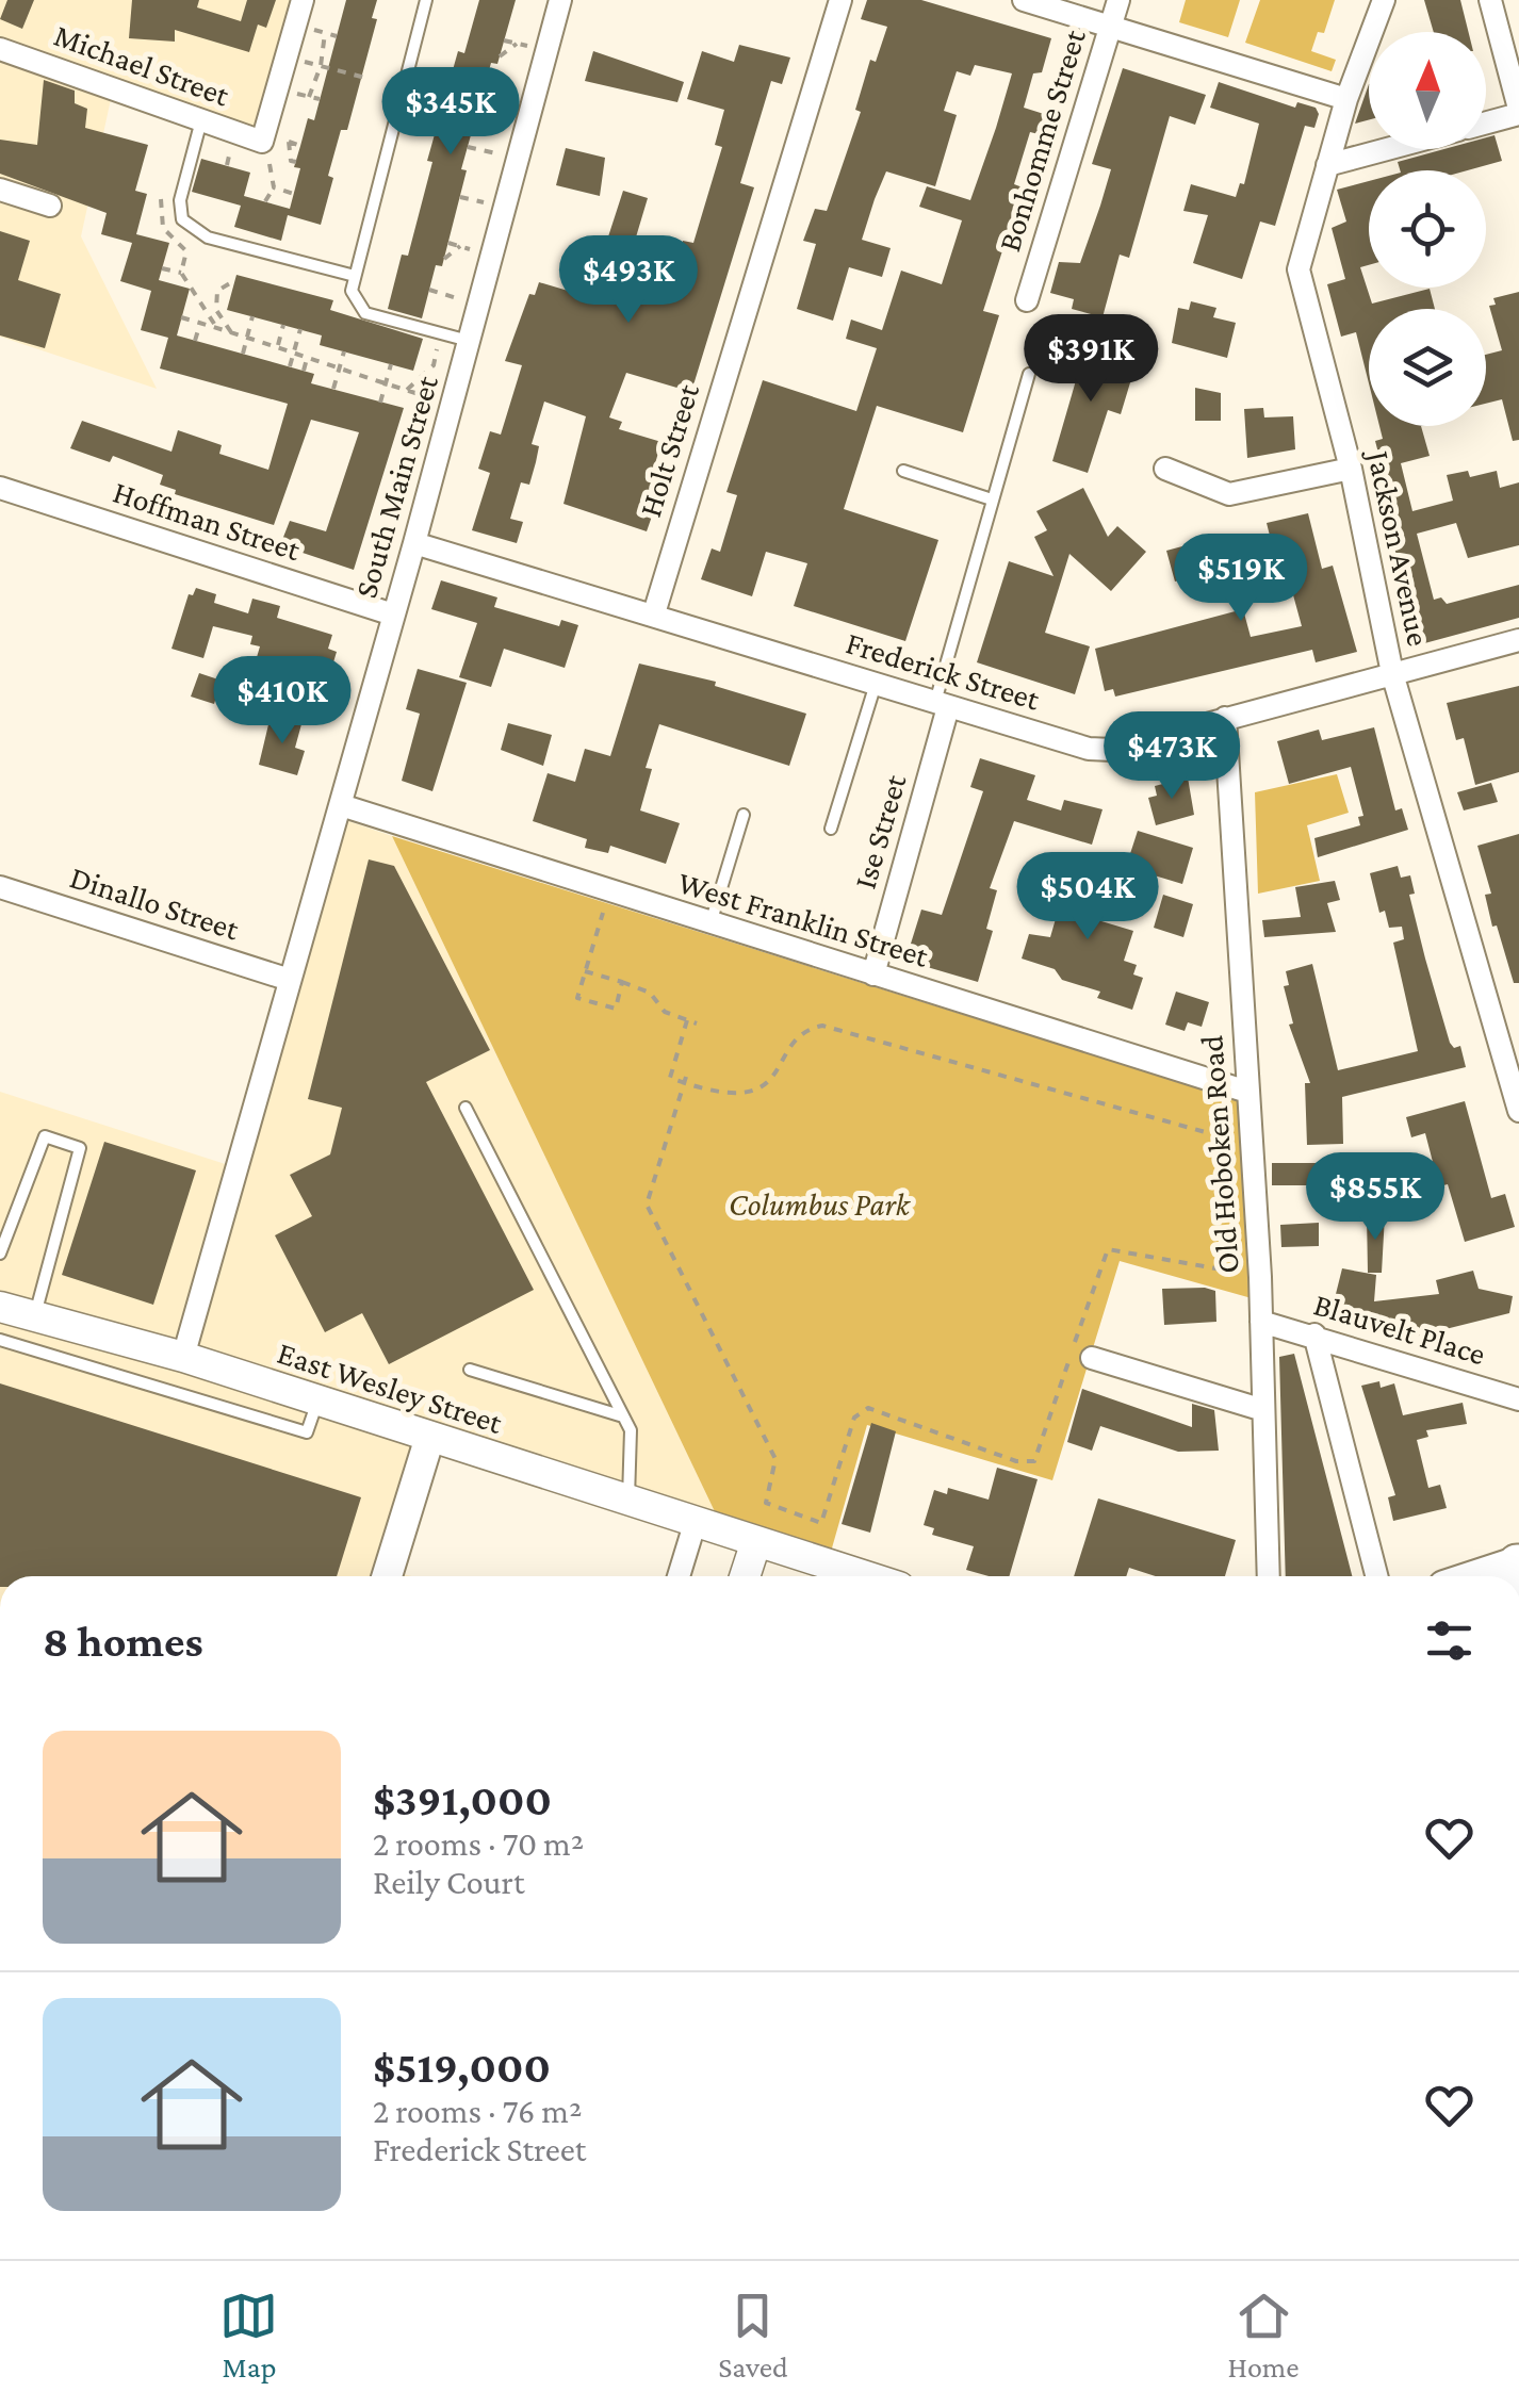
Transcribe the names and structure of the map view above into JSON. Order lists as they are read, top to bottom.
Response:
{
  "streets": {
    "street": [
      "Michael Street",
      "Bonhomme Street",
      "Holt Street",
      "South Main Street",
      "Hoffman Street",
      "Jackson Avenue",
      "Frederick Street",
      "Ise Street",
      "Dinallo Street",
      "West Franklin Street",
      "Old Hoboken Road",
      "Blauvelt Place",
      "East Wesley Street"
    ]
  },
  "crossings": [
    ["Holt Street", "Frederick Street"],
    ["South Main Street", "Hoffman Street"],
    ["South Main Street", "Frederick Street"],
    ["South Main Street", "Dinallo Street"],
    ["South Main Street", "West Franklin Street"],
    ["South Main Street", "East Wesley Street"],
    ["Jackson Avenue", "Frederick Street"],
    ["Frederick Street", "Ise Street"],
    ["Frederick Street", "Old Hoboken Road"],
    ["Ise Street", "West Franklin Street"],
    ["West Franklin Street", "Old Hoboken Road"],
    ["Old Hoboken Road", "Blauvelt Place"]
  ],
  "parks": ["Columbus Park"],
  "north": "top",
  "page": {
    "price": [
      "$345K",
      "$493K",
      "$391K",
      "$519K",
      "$410K",
      "$473K",
      "$504K",
      "$855K"
    ],
    "heading": "8 homes",
    "list": [
      {
        "name": "$391,000",
        "note": "2 rooms · 70 m² · Reily Court"
      },
      {
        "name": "$519,000",
        "note": "2 rooms · 76 m² · Frederick Street"
      }
    ],
    "tabs": ["Map", "Saved", "Home"]
  }
}
